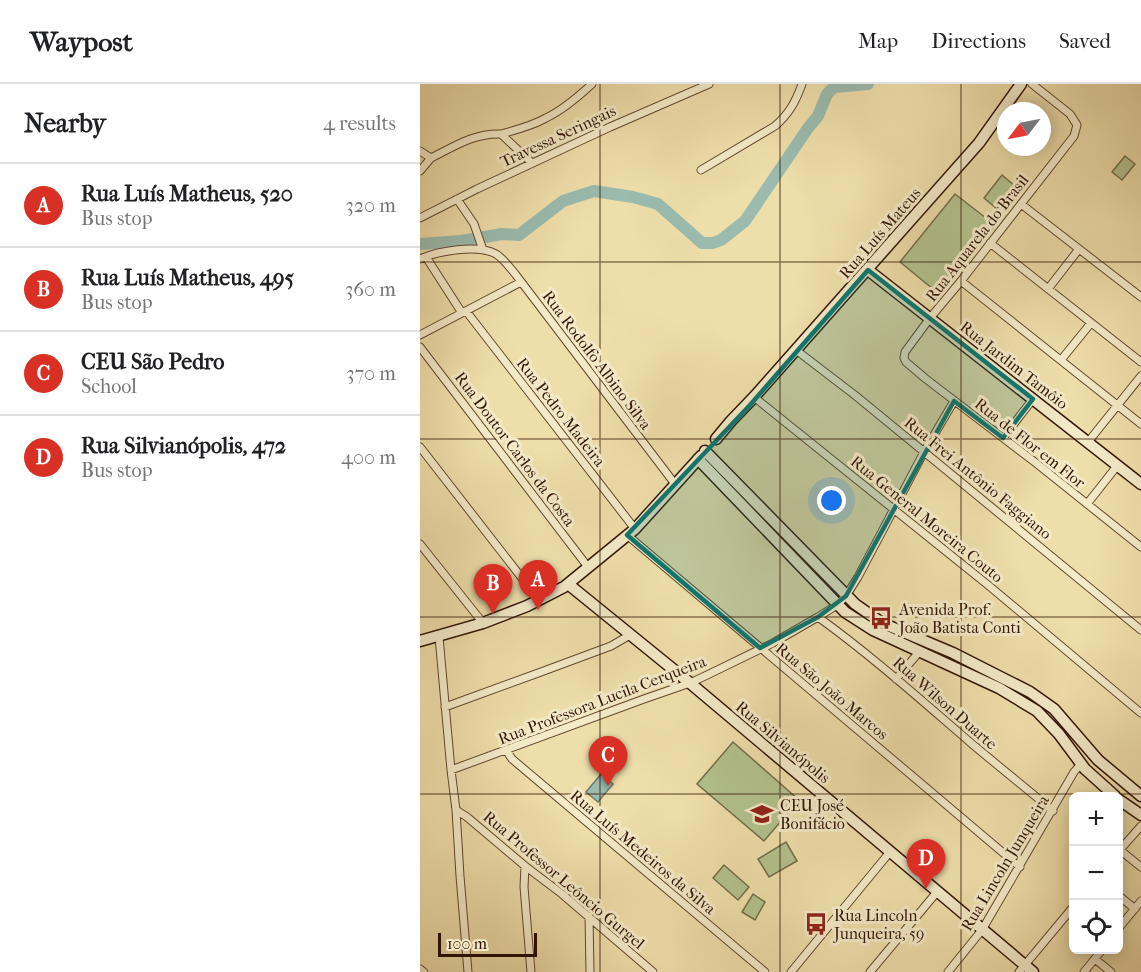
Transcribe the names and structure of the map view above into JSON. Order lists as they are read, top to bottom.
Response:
{
  "streets": {
    "main road": ["Rua Luís Mateus", "Rua Jardim Tamôio", "Rua Silvianópolis"],
    "street": [
      "Travessa Seringais",
      "Rua Aquarela do Brasil",
      "Rua Rodolfo Albino Silva",
      "Rua Pedro Madeira",
      "Rua de Flor em Flor",
      "Rua Doutor Carlos da Costa",
      "Rua Frei Antônio Faggiano",
      "Rua General Moreira Couto",
      "Rua São João Marcos",
      "Rua Professora Lucila Cerqueira",
      "Rua Wilson Duarte",
      "Rua Luís Medeiros da Silva",
      "Rua Lincoln Junqueira",
      "Rua Professor Leôncio Gurgel"
    ]
  },
  "crossings": [
    ["Rua Luís Mateus", "Rua Rodolfo Albino Silva"],
    ["Rua Luís Mateus", "Rua Jardim Tamôio"],
    ["Rua Luís Mateus", "Rua Pedro Madeira"],
    ["Rua Luís Mateus", "Rua Doutor Carlos da Costa"],
    ["Rua Luís Mateus", "Rua Frei Antônio Faggiano"],
    ["Rua Luís Mateus", "Rua General Moreira Couto"],
    ["Rua Luís Mateus", "Rua São João Marcos"],
    ["Rua Luís Mateus", "Rua Silvianópolis"],
    ["Rua Aquarela do Brasil", "Rua Jardim Tamôio"],
    ["Rua Aquarela do Brasil", "Rua de Flor em Flor"],
    ["Rua Pedro Madeira", "Rua São João Marcos"],
    ["Rua de Flor em Flor", "Rua Professora Lucila Cerqueira"],
    ["Rua Frei Antônio Faggiano", "Rua Professora Lucila Cerqueira"],
    ["Rua General Moreira Couto", "Rua Professora Lucila Cerqueira"],
    ["Rua São João Marcos", "Rua Professora Lucila Cerqueira"],
    ["Rua São João Marcos", "Rua Lincoln Junqueira"],
    ["Rua Professora Lucila Cerqueira", "Rua Wilson Duarte"],
    ["Rua Professora Lucila Cerqueira", "Rua Silvianópolis"],
    ["Rua Professora Lucila Cerqueira", "Rua Luís Medeiros da Silva"],
    ["Rua Wilson Duarte", "Rua Lincoln Junqueira"],
    ["Rua Silvianópolis", "Rua Lincoln Junqueira"]
  ],
  "places": {
    "bus stop": ["Avenida Prof. João Batista Conti", "Rua Lincoln Junqueira, 59"],
    "school or university": ["CEU José Bonifácio"]
  },
  "scale_bar": "100 m",
  "north": "bottom left",
  "page": {
    "header": "Waypost",
    "nav": ["Map", "Directions", "Saved"],
    "heading": ["Nearby", "4 results"],
    "list": [
      {
        "mark": "A",
        "name": "Rua Luís Matheus, 520",
        "note": "Bus stop",
        "value": "320 m"
      },
      {
        "mark": "B",
        "name": "Rua Luís Matheus, 495",
        "note": "Bus stop",
        "value": "360 m"
      },
      {
        "mark": "C",
        "name": "CEU São Pedro",
        "note": "School",
        "value": "370 m"
      },
      {
        "mark": "D",
        "name": "Rua Silvianópolis, 472",
        "note": "Bus stop",
        "value": "400 m"
      }
    ],
    "pins": [
      "A",
      "B",
      "C",
      "D"
    ],
    "map_buttons": ["+", "−"],
    "scale": "100 m"
  }
}
